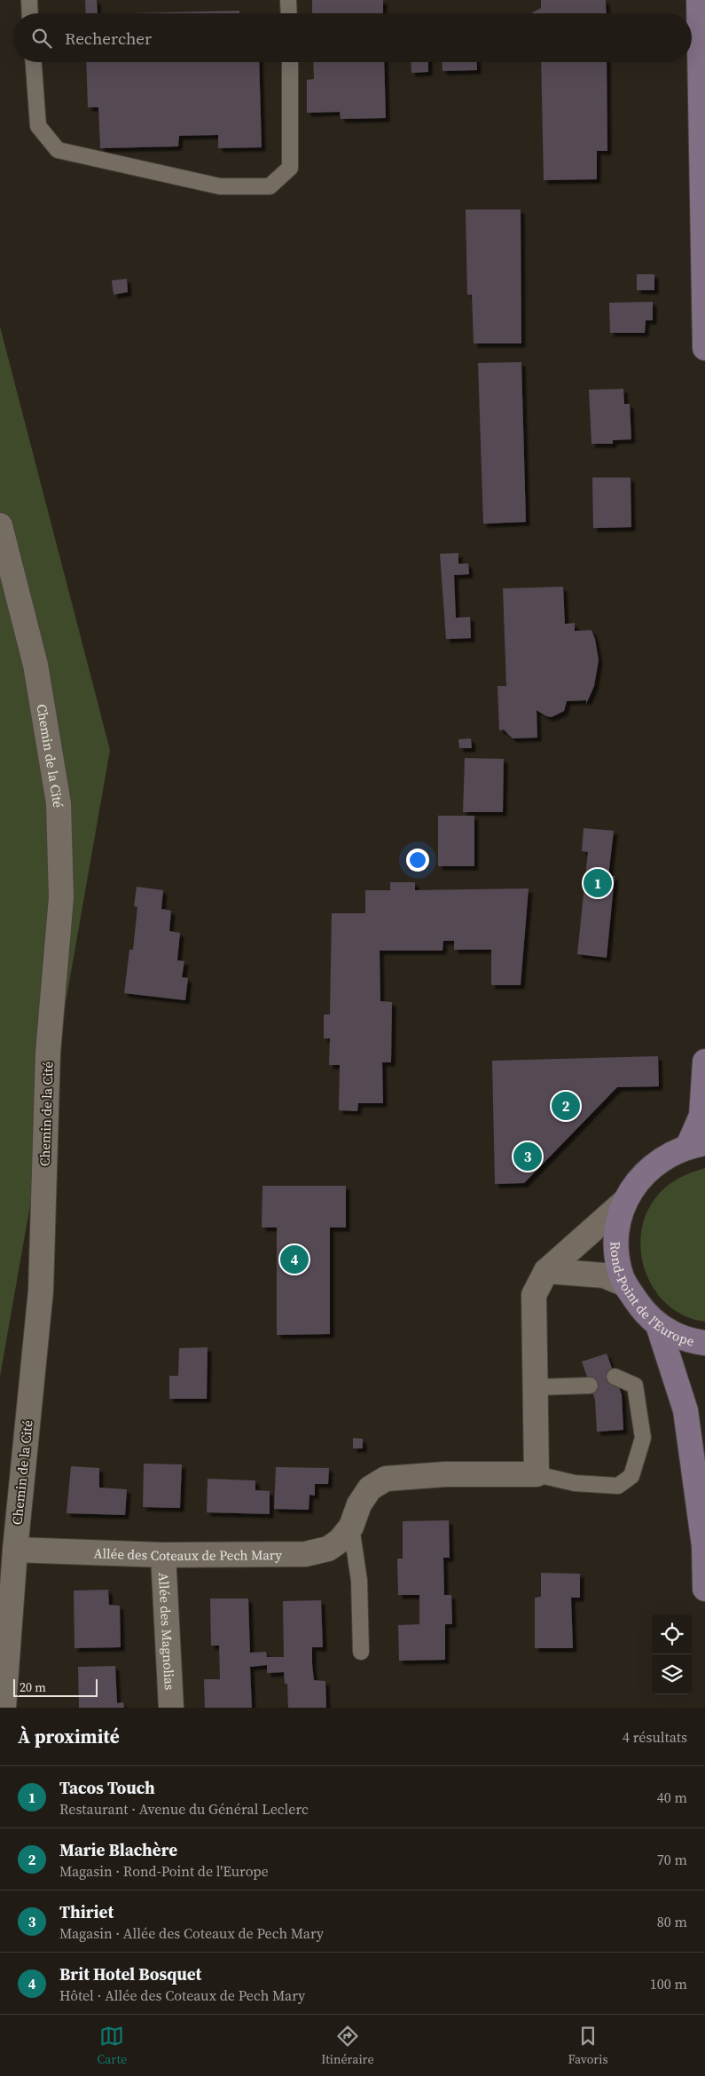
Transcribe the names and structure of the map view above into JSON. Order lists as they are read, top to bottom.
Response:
{
  "streets": {
    "main road": ["Rond-Point de l'Europe"],
    "street": ["Chemin de la Cité", "Allée des Coteaux de Pech Mary", "Allée des Magnolias"]
  },
  "crossings": [
    ["Chemin de la Cité", "Allée des Coteaux de Pech Mary"],
    ["Allée des Coteaux de Pech Mary", "Allée des Magnolias"]
  ],
  "scale_bar": "20 m",
  "page": {
    "search": "Rechercher",
    "pins": [
      "1",
      "2",
      "3",
      "4"
    ],
    "scale": "20 m",
    "heading": ["À proximité", "4 résultats"],
    "list": [
      {
        "mark": "1",
        "name": "Tacos Touch",
        "note": "Restaurant · Avenue du Général Leclerc",
        "value": "40 m"
      },
      {
        "mark": "2",
        "name": "Marie Blachère",
        "note": "Magasin · Rond-Point de l'Europe",
        "value": "70 m"
      },
      {
        "mark": "3",
        "name": "Thiriet",
        "note": "Magasin · Allée des Coteaux de Pech Mary",
        "value": "80 m"
      },
      {
        "mark": "4",
        "name": "Brit Hotel Bosquet",
        "note": "Hôtel · Allée des Coteaux de Pech Mary",
        "value": "100 m"
      }
    ],
    "nav": ["Carte", "Itinéraire", "Favoris"]
  }
}
